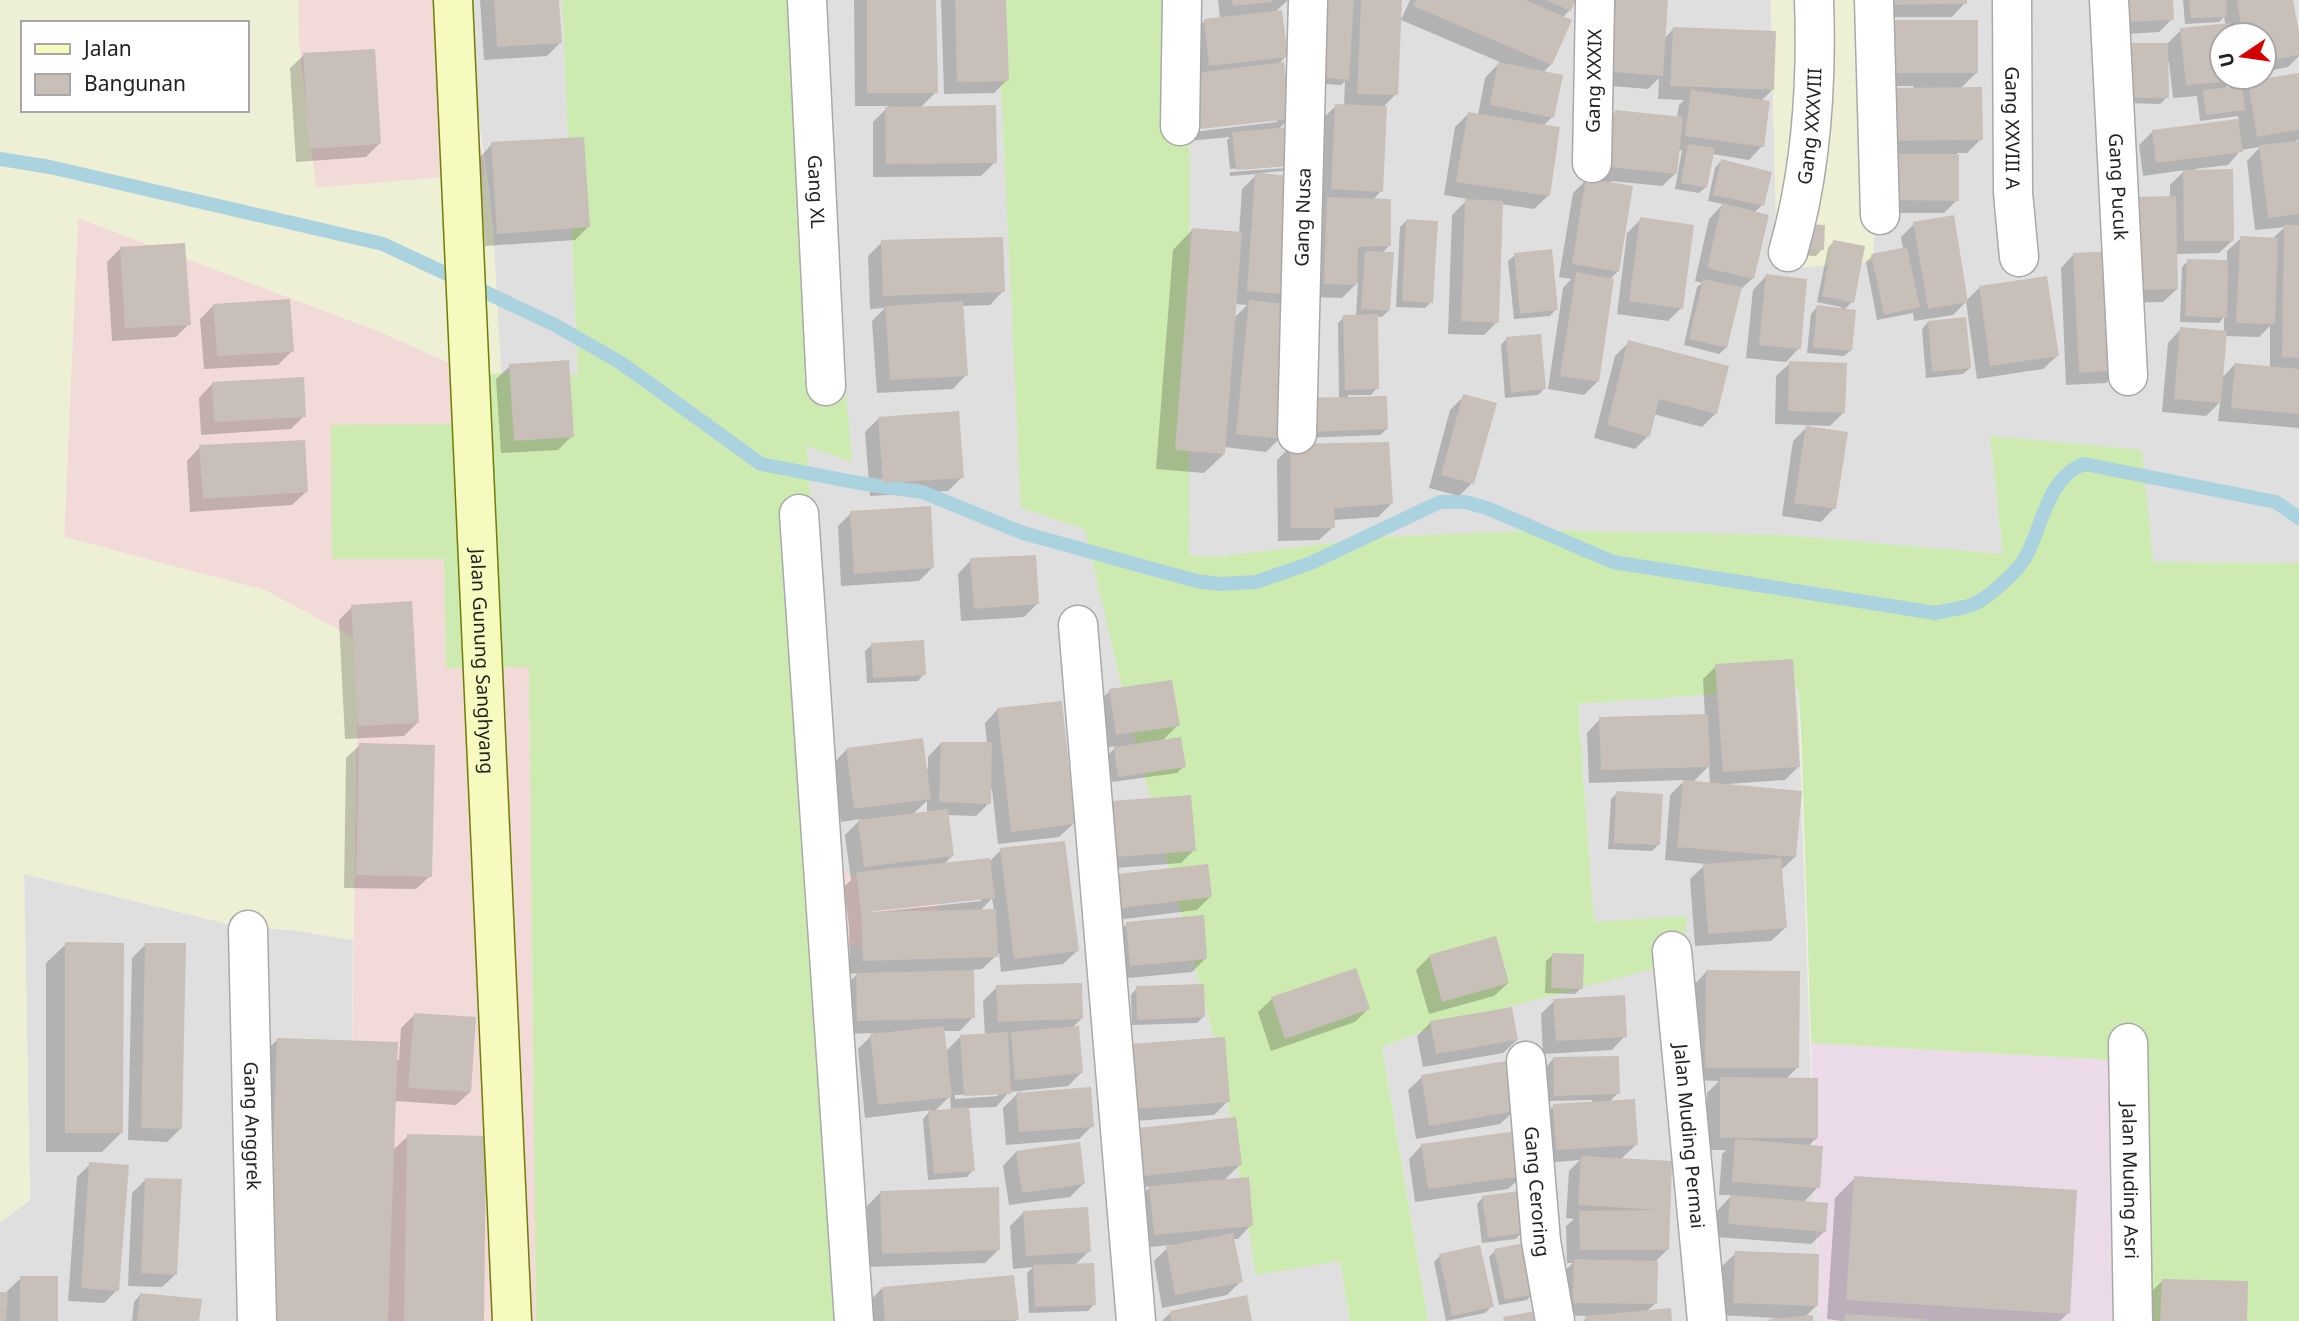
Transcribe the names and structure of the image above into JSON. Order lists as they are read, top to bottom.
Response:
{
  "streets": {
    "main road": ["Jalan Gunung Sanghyang"],
    "street": [
      "Gang XXXIX",
      "Gang XXXVIII",
      "Gang XXVIII A",
      "Gang Pucuk",
      "Gang XL",
      "Gang Nusa",
      "Gang Anggrek",
      "Jalan Muding Permai",
      "Jalan Muding Asri",
      "Gang Ceroring"
    ]
  },
  "legend": ["Jalan", "Bangunan"],
  "north": "left"
}
